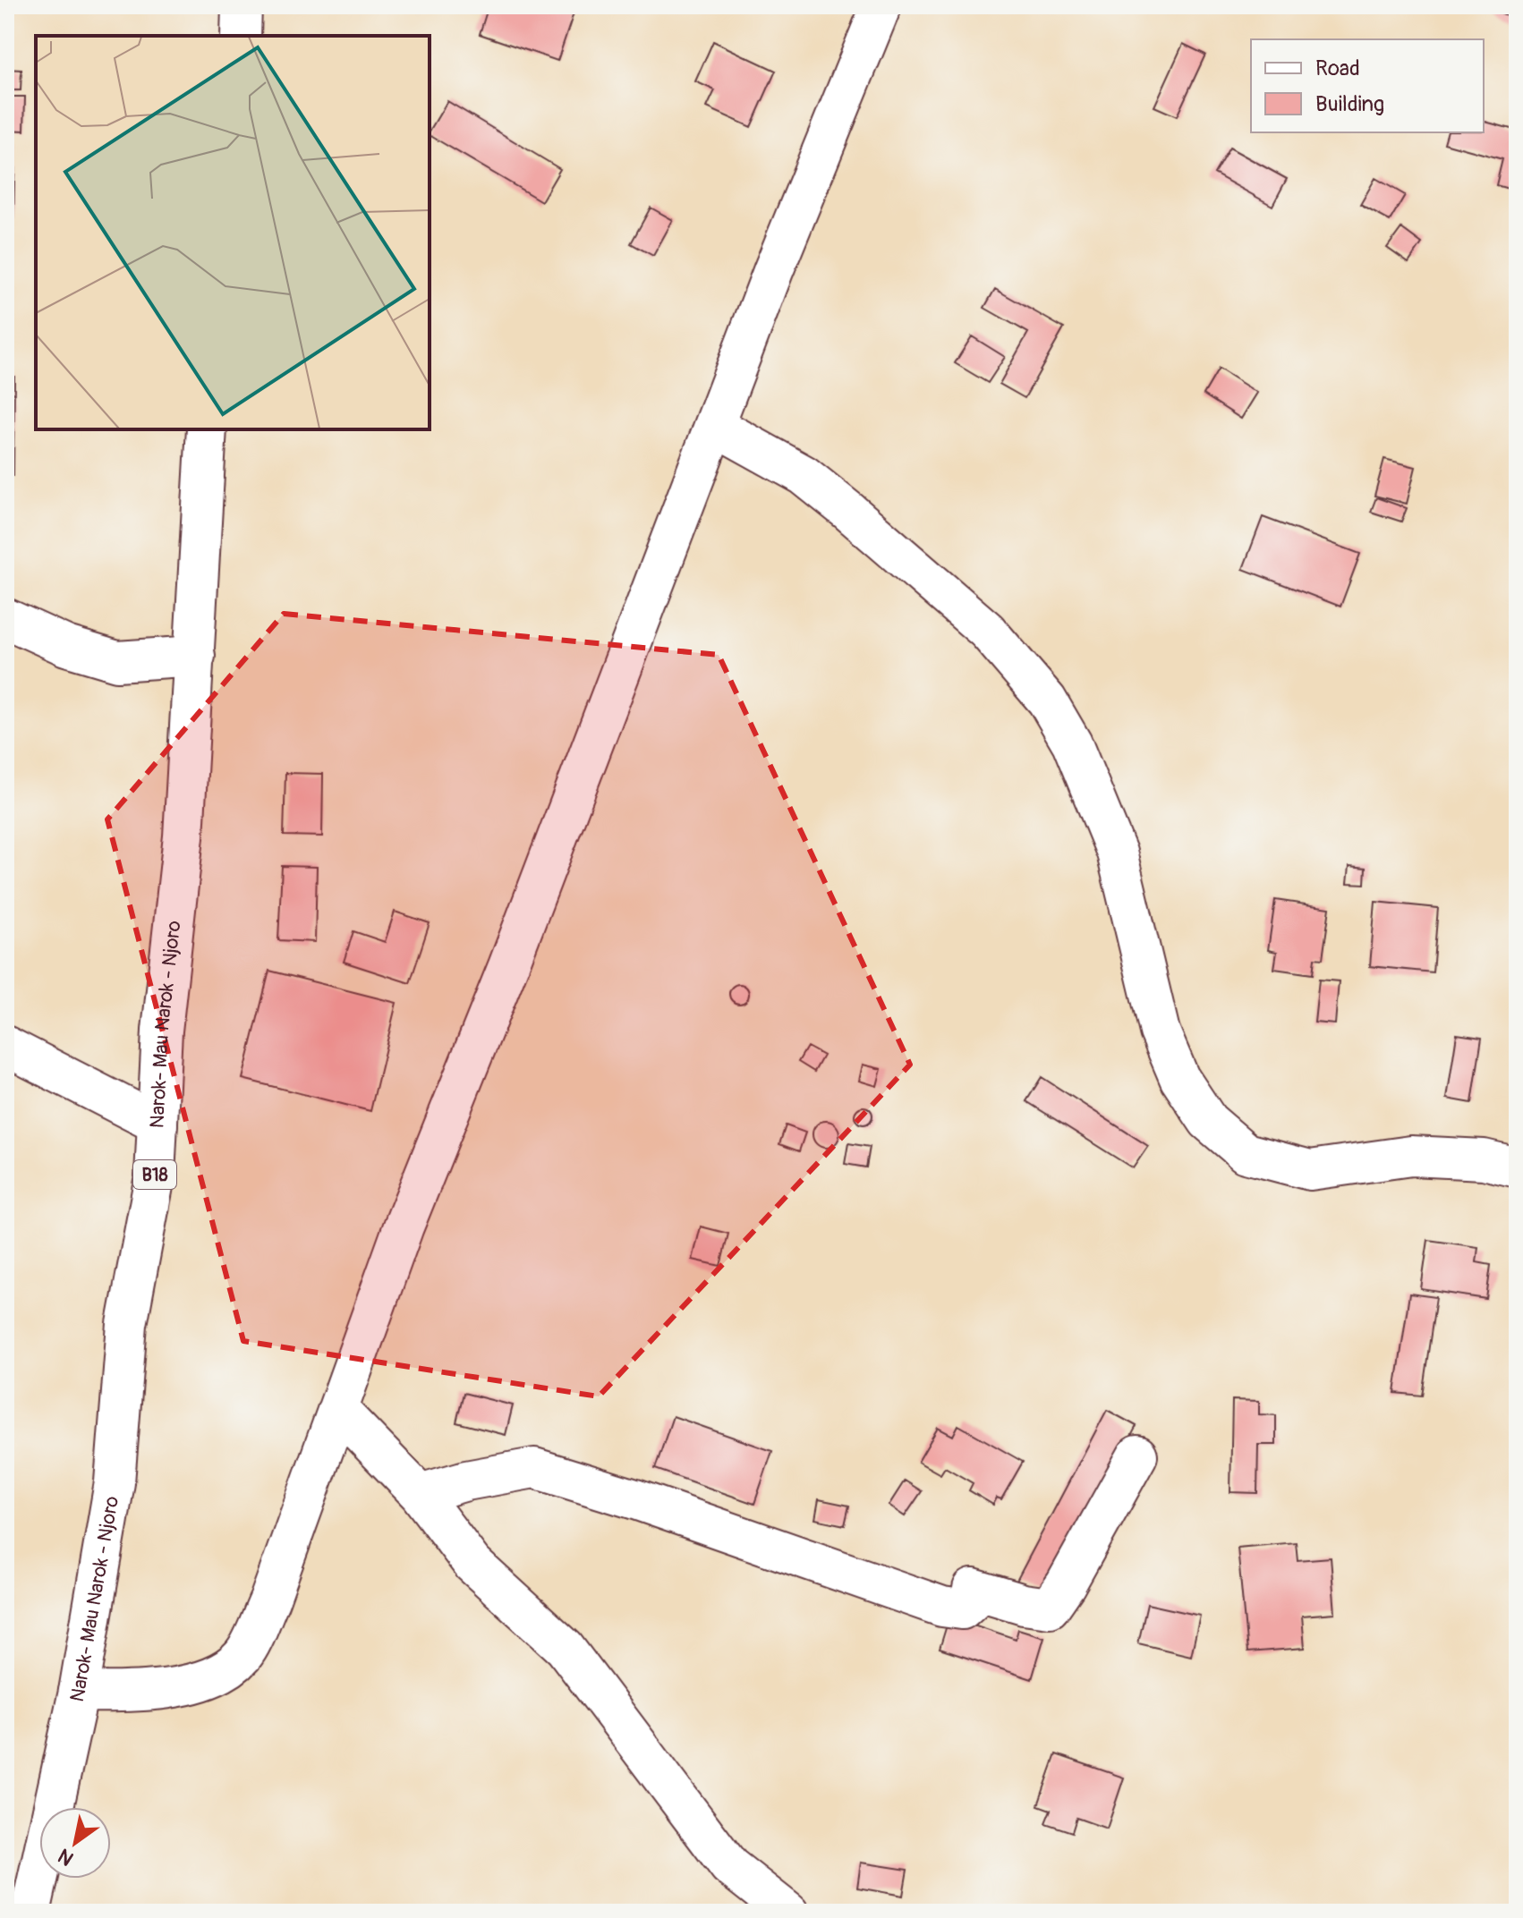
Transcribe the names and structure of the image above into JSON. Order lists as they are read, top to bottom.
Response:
{
  "streets": {
    "main road": ["Narok- Mau Narok - Njoro", "B18"]
  },
  "legend": ["Road", "Building"],
  "north": "bottom left"
}
